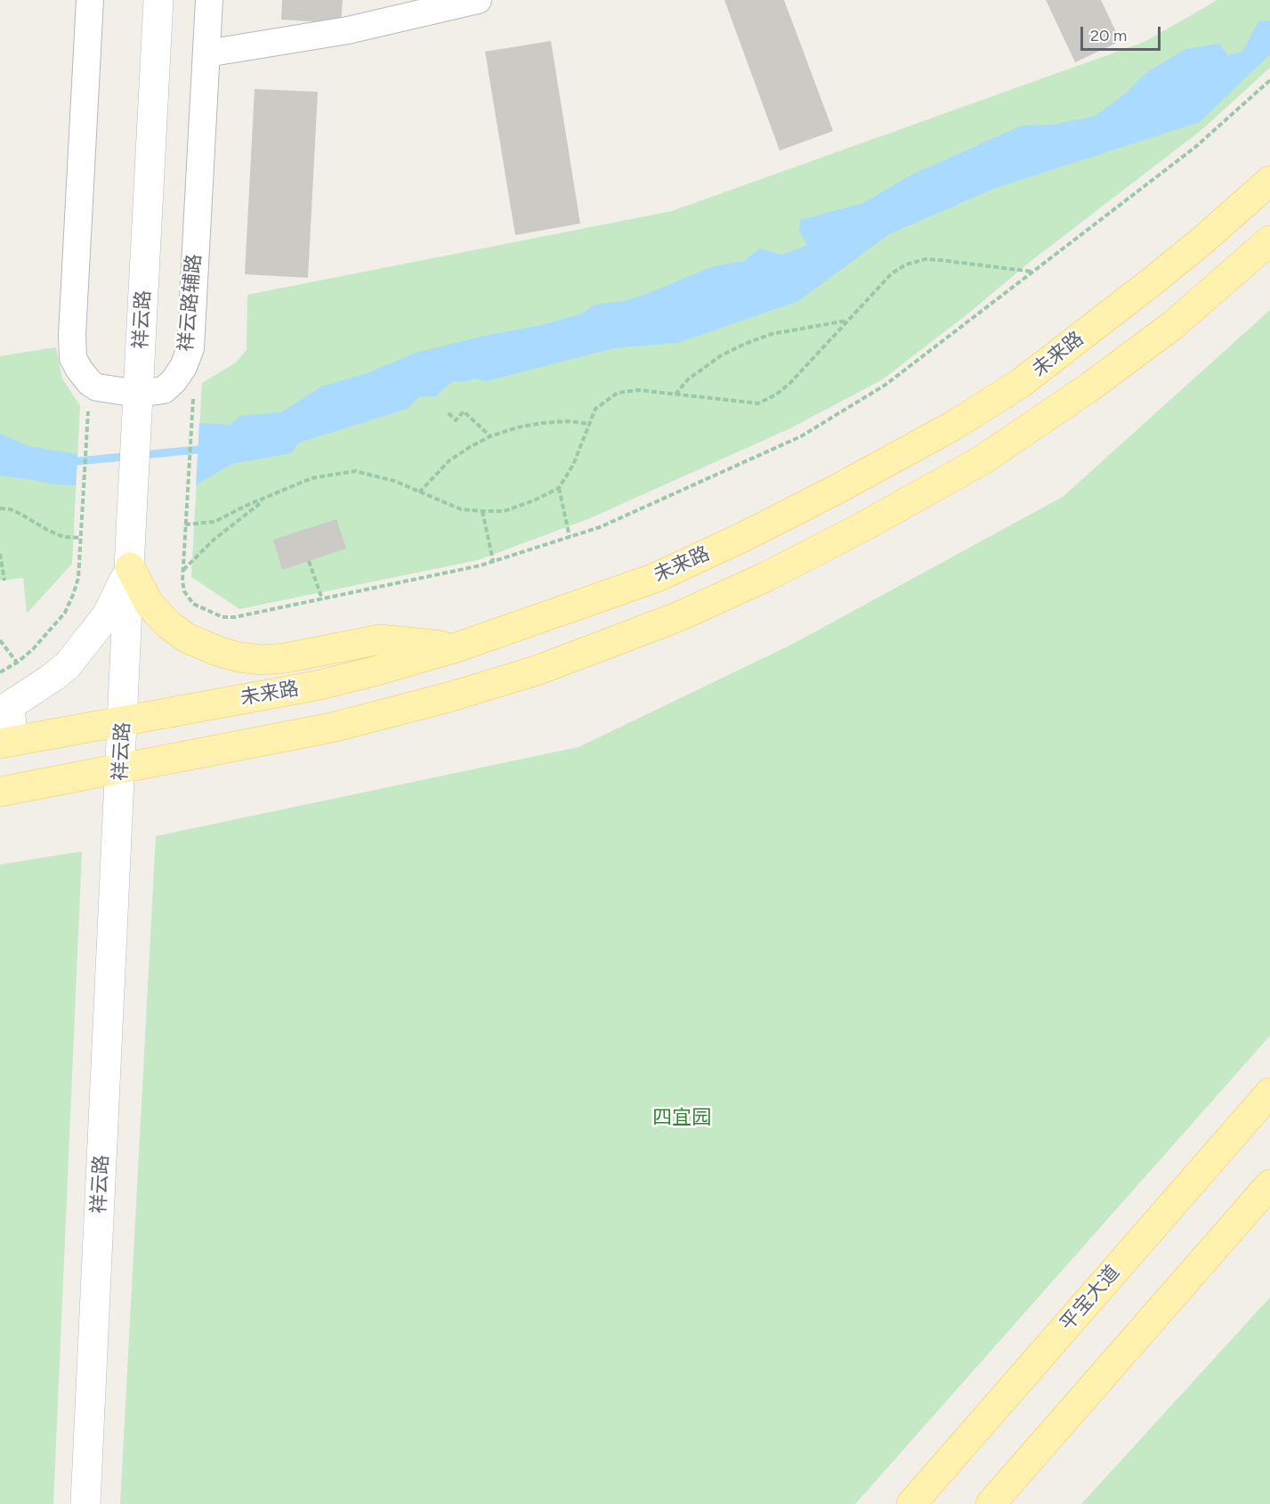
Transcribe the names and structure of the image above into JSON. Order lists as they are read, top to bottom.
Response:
{
  "streets": {
    "main road": ["祥云路", "未来路", "平宝大道"],
    "street": ["祥云路辅路"]
  },
  "crossings": [
    ["祥云路辅路", "祥云路"],
    ["祥云路", "未来路"]
  ],
  "parks": ["四宜园"],
  "scale_bar": "20 m"
}
